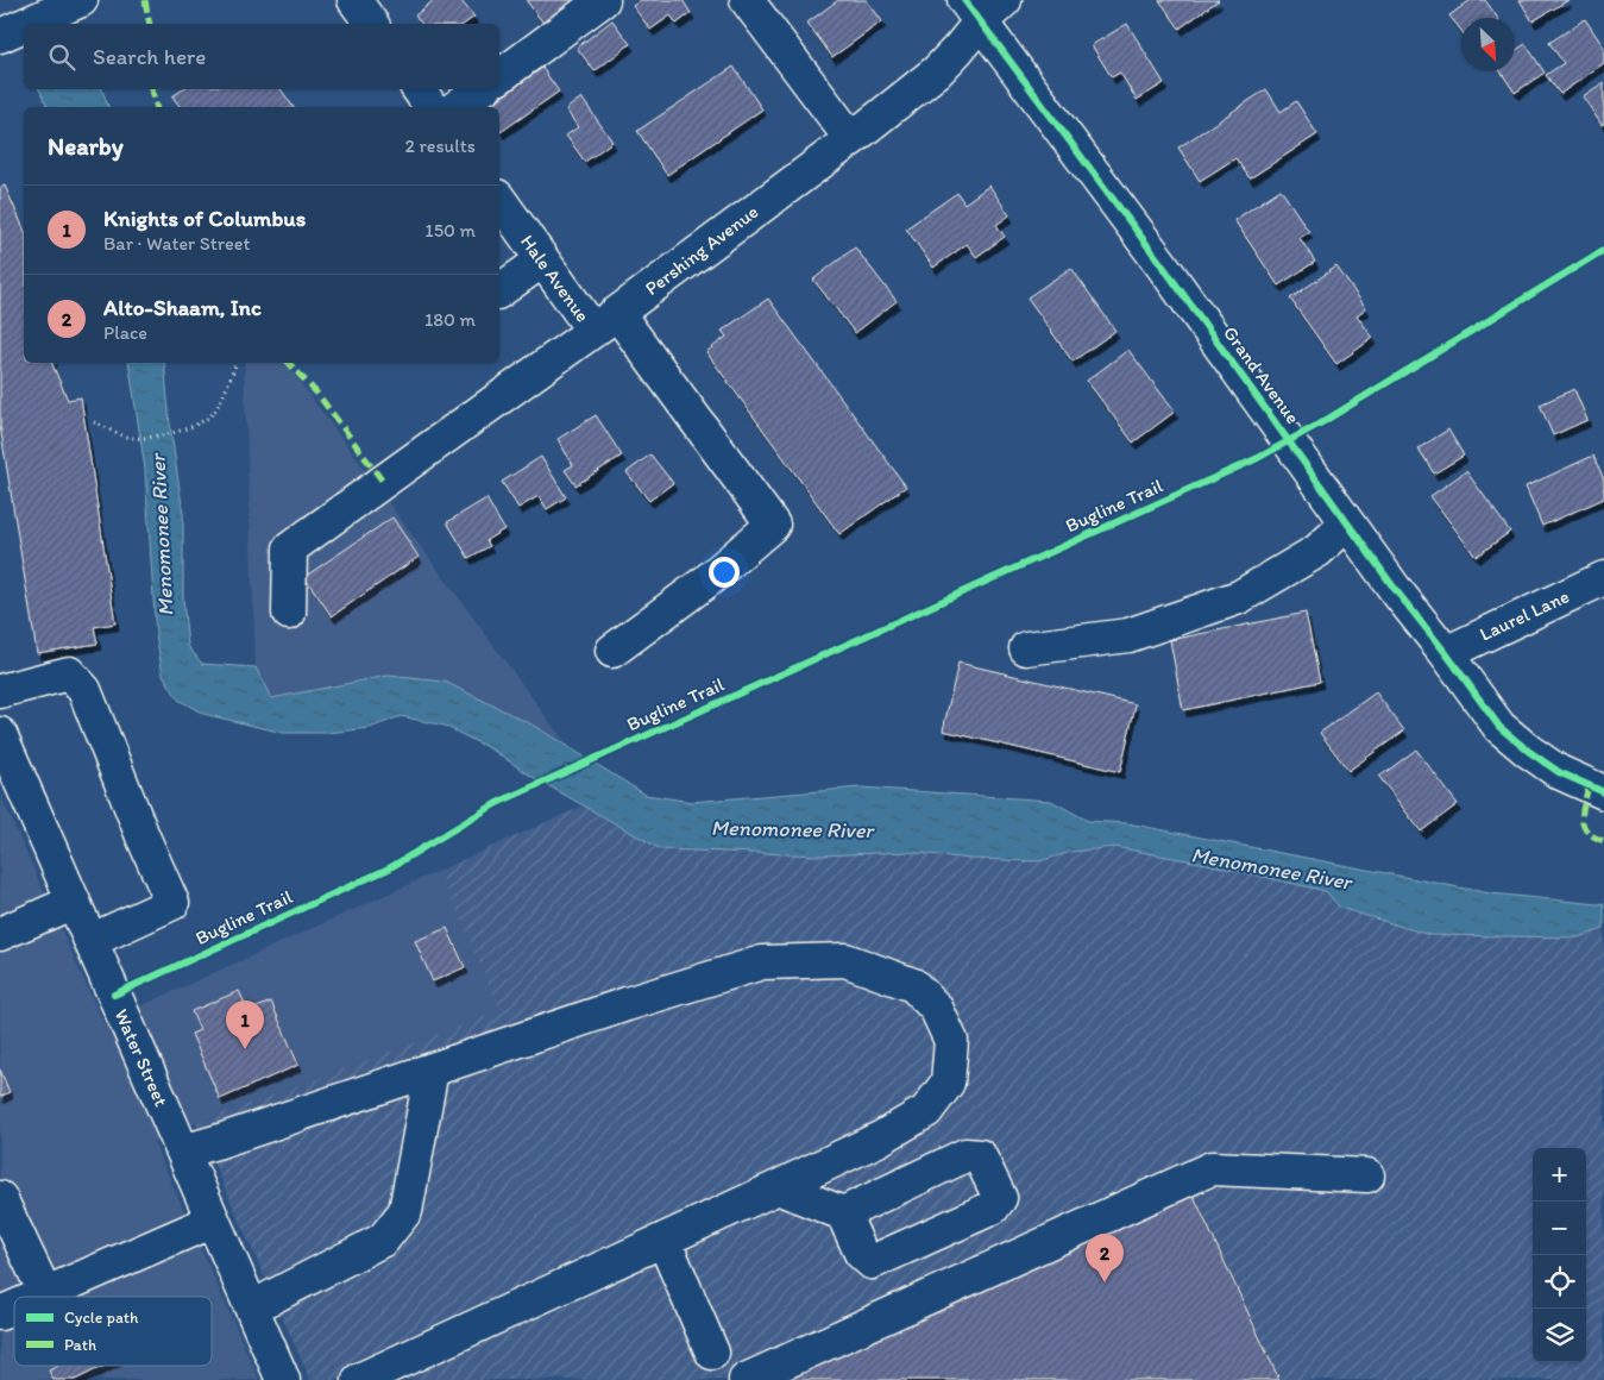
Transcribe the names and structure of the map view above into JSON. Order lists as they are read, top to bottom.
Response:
{
  "streets": {
    "street": [
      "Pershing Avenue",
      "Hale Avenue",
      "Grand Avenue",
      "Laurel Lane",
      "Water Street"
    ],
    "cycle path": ["Bugline Trail"]
  },
  "crossings": [
    ["Pershing Avenue", "Hale Avenue"],
    ["Pershing Avenue", "Grand Avenue"],
    ["Grand Avenue", "Laurel Lane"]
  ],
  "water": ["Menomonee River"],
  "legend": ["Cycle path", "Path"],
  "north": "bottom right",
  "page": {
    "search": "Search here",
    "heading": ["Nearby", "2 results"],
    "list": [
      {
        "mark": "1",
        "name": "Knights of Columbus",
        "note": "Bar · Water Street",
        "value": "150 m"
      },
      {
        "mark": "2",
        "name": "Alto-Shaam, Inc",
        "note": "Place",
        "value": "180 m"
      }
    ],
    "pins": ["1", "2"],
    "map_buttons": ["+", "−"]
  }
}
